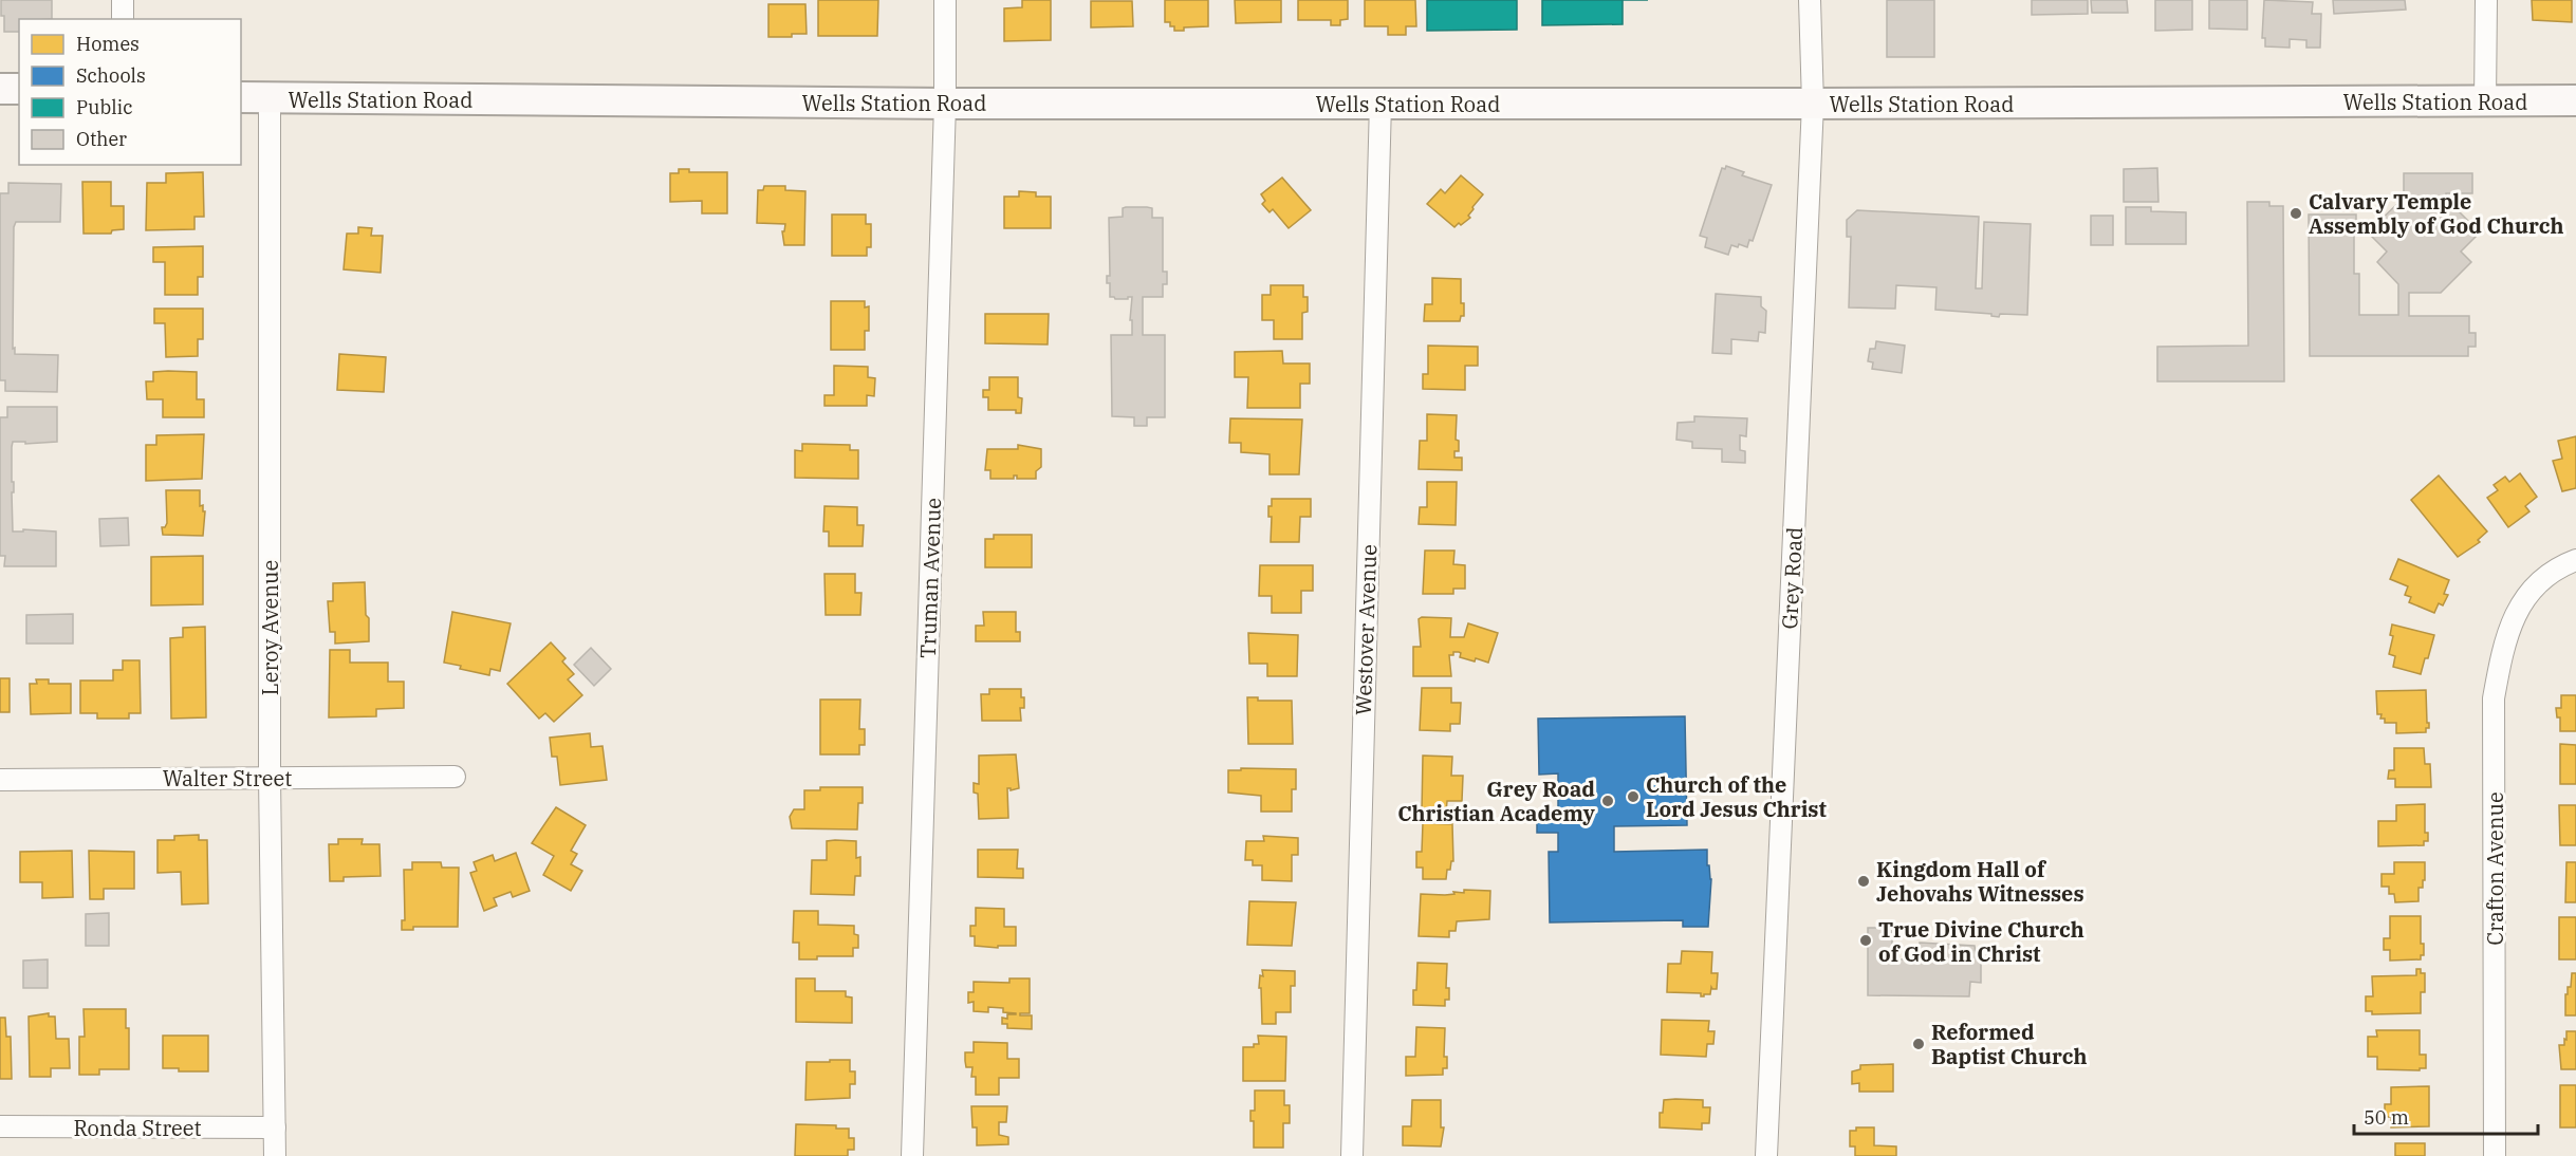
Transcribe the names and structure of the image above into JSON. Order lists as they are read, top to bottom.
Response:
{
  "streets": {
    "street": [
      "Wells Station Road",
      "Truman Avenue",
      "Grey Road",
      "Leroy Avenue",
      "Westover Avenue",
      "Walter Street",
      "Crafton Avenue",
      "Ronda Street"
    ]
  },
  "crossings": [
    ["Wells Station Road", "Truman Avenue"],
    ["Wells Station Road", "Grey Road"],
    ["Wells Station Road", "Leroy Avenue"],
    ["Wells Station Road", "Westover Avenue"],
    ["Leroy Avenue", "Walter Street"],
    ["Leroy Avenue", "Ronda Street"]
  ],
  "places": [
    "Calvary Temple Assembly of God Church",
    "Church of the Lord Jesus Christ",
    "Grey Road Christian Academy",
    "Kingdom Hall of Jehovahs Witnesses",
    "True Divine Church of God in Christ",
    "Reformed Baptist Church"
  ],
  "legend": [
    "Homes",
    "Schools",
    "Public",
    "Other"
  ],
  "scale_bar": "50 m"
}
